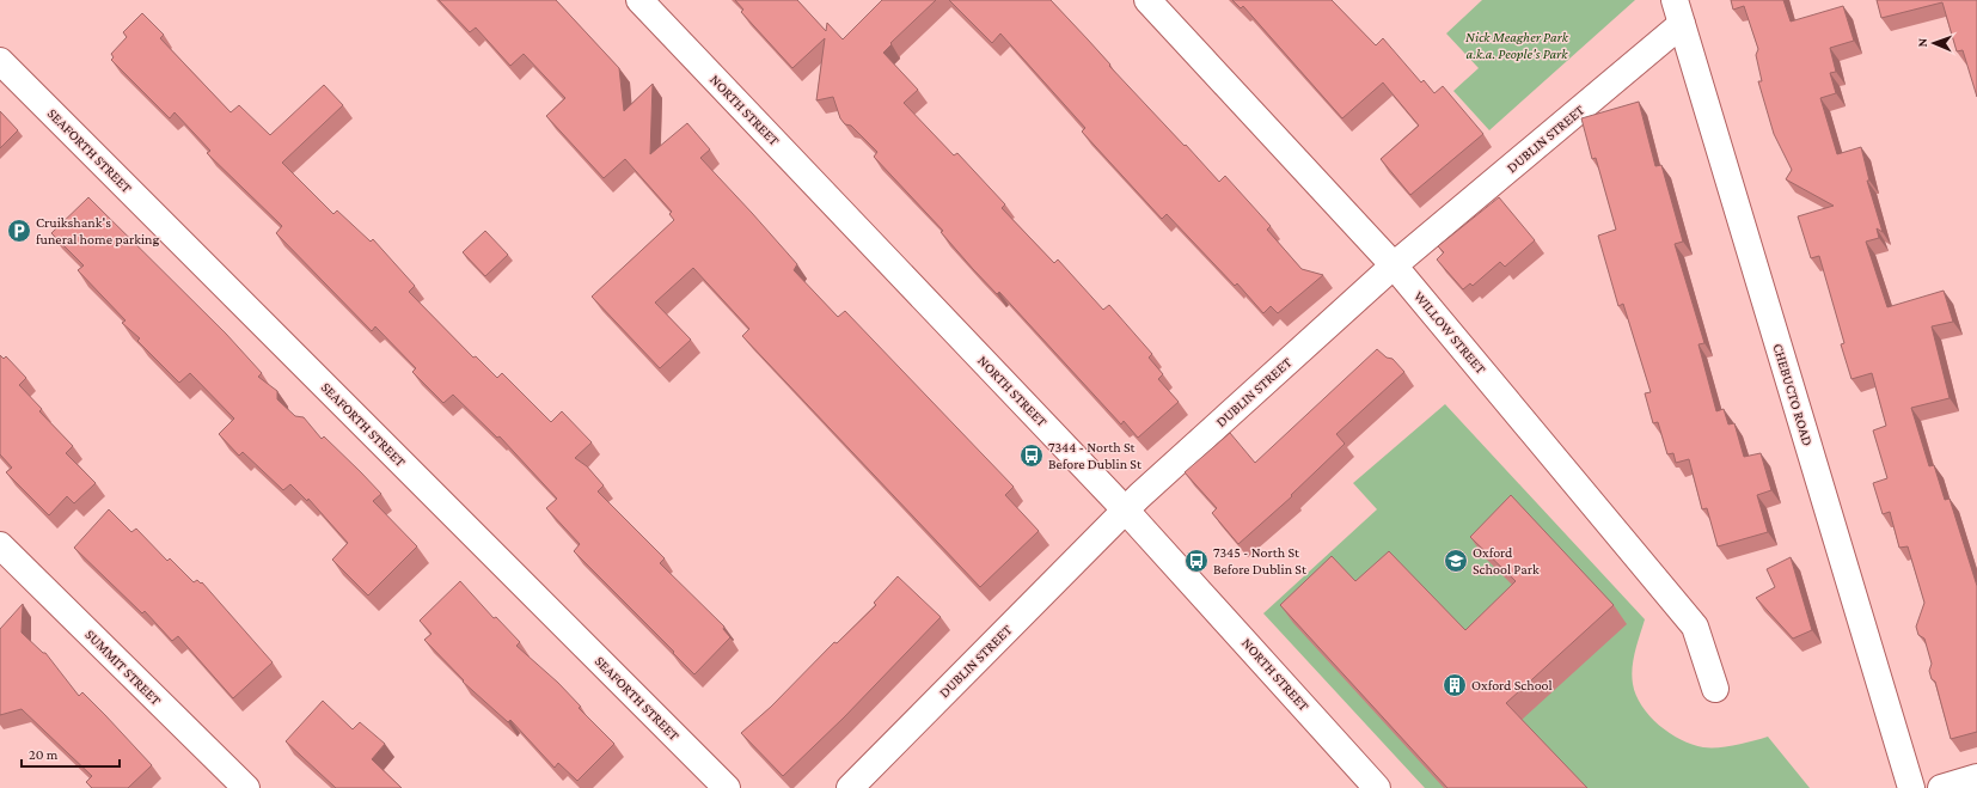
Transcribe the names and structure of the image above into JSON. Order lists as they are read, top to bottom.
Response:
{
  "streets": {
    "street": [
      "NORTH STREET",
      "DUBLIN STREET",
      "SEAFORTH STREET",
      "WILLOW STREET",
      "CHEBUCTO ROAD",
      "SUMMIT STREET"
    ]
  },
  "crossings": [
    ["NORTH STREET", "DUBLIN STREET"],
    ["DUBLIN STREET", "WILLOW STREET"],
    ["DUBLIN STREET", "CHEBUCTO ROAD"]
  ],
  "parks": ["Nick Meagher Park a.k.a. People's Park"],
  "places": {
    "parking": ["Cruikshank's funeral home parking"],
    "bus stop": ["7344 - North St Before Dublin St", "7345 - North St Before Dublin St"],
    "school or university": ["Oxford School Park"],
    "building": ["Oxford School"]
  },
  "scale_bar": "20 m",
  "north": "left"
}
